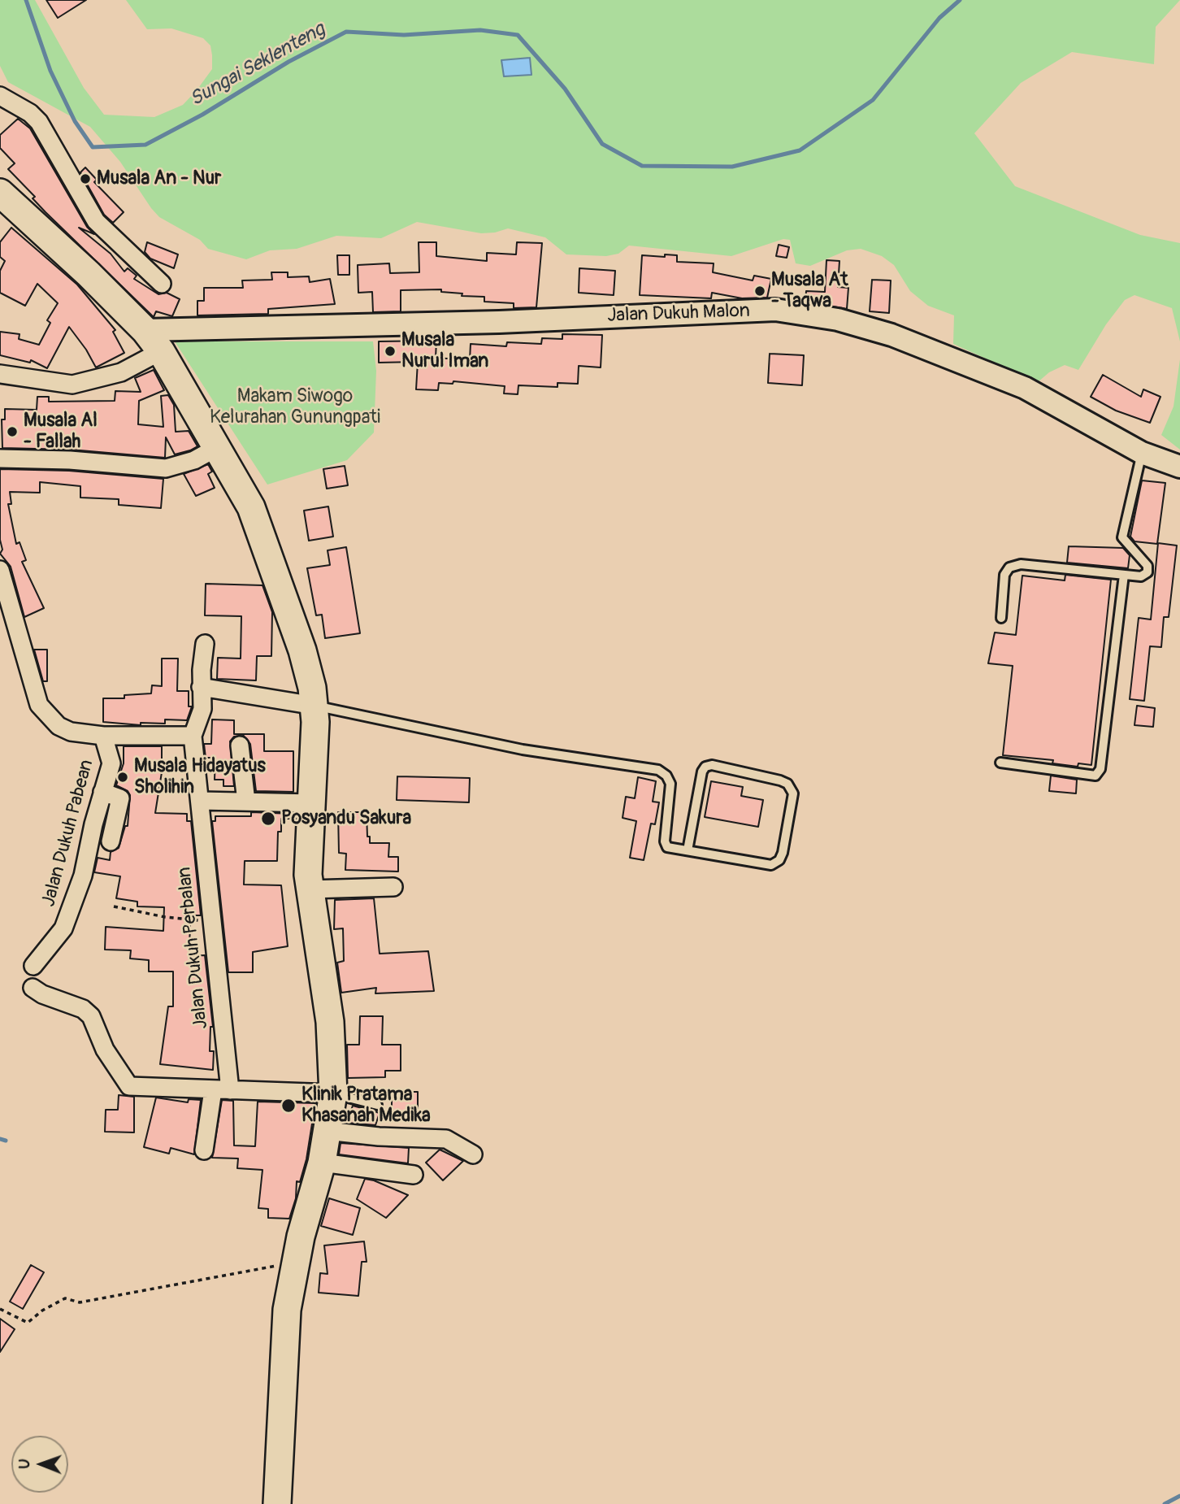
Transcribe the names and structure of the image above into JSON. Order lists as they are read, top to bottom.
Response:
{
  "streets": {
    "street": ["Jalan Dukuh Malon", "Jalan Dukuh Pabean", "Jalan Dukuh Perbalan"]
  },
  "water": ["Sungai Seklenteng"],
  "parks": ["Makam Siwogo Kelurahan Gunungpati"],
  "places": [
    "Musala An - Nur",
    "Musala At - Taqwa",
    "Musala Nurul Iman",
    "Musala Al - Fallah",
    "Musala Hidayatus Sholihin",
    "Posyandu Sakura",
    "Klinik Pratama Khasanah Medika"
  ],
  "north": "left"
}
